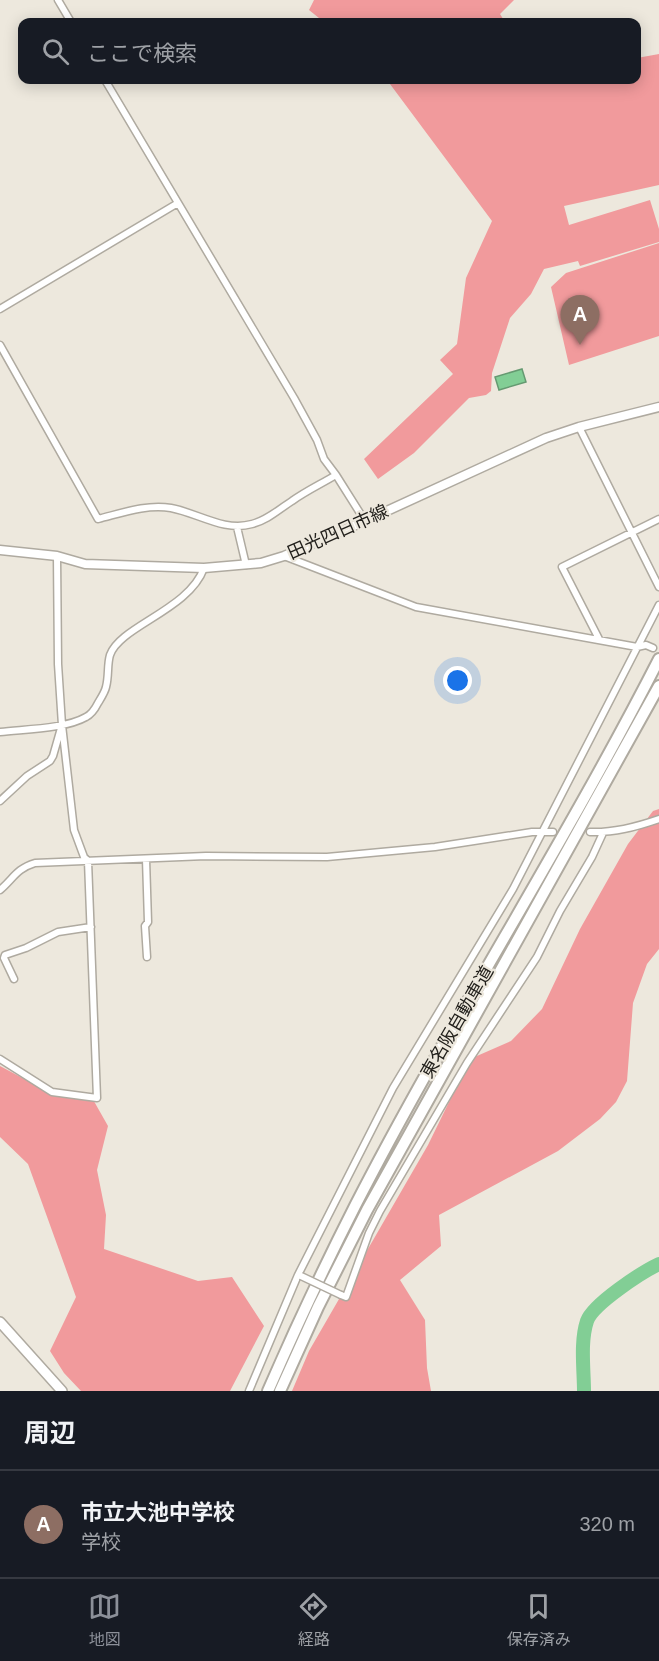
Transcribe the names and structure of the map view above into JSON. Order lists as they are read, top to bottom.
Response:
{
  "streets": {
    "highway": ["東名阪自動車道"],
    "main road": ["田光四日市線"]
  },
  "page": {
    "search": "ここで検索",
    "pins": "A",
    "heading": "周辺",
    "list": [
      {
        "mark": "A",
        "name": "市立大池中学校",
        "note": "学校",
        "value": "320 m"
      }
    ],
    "nav": ["地図", "経路", "保存済み"]
  }
}
